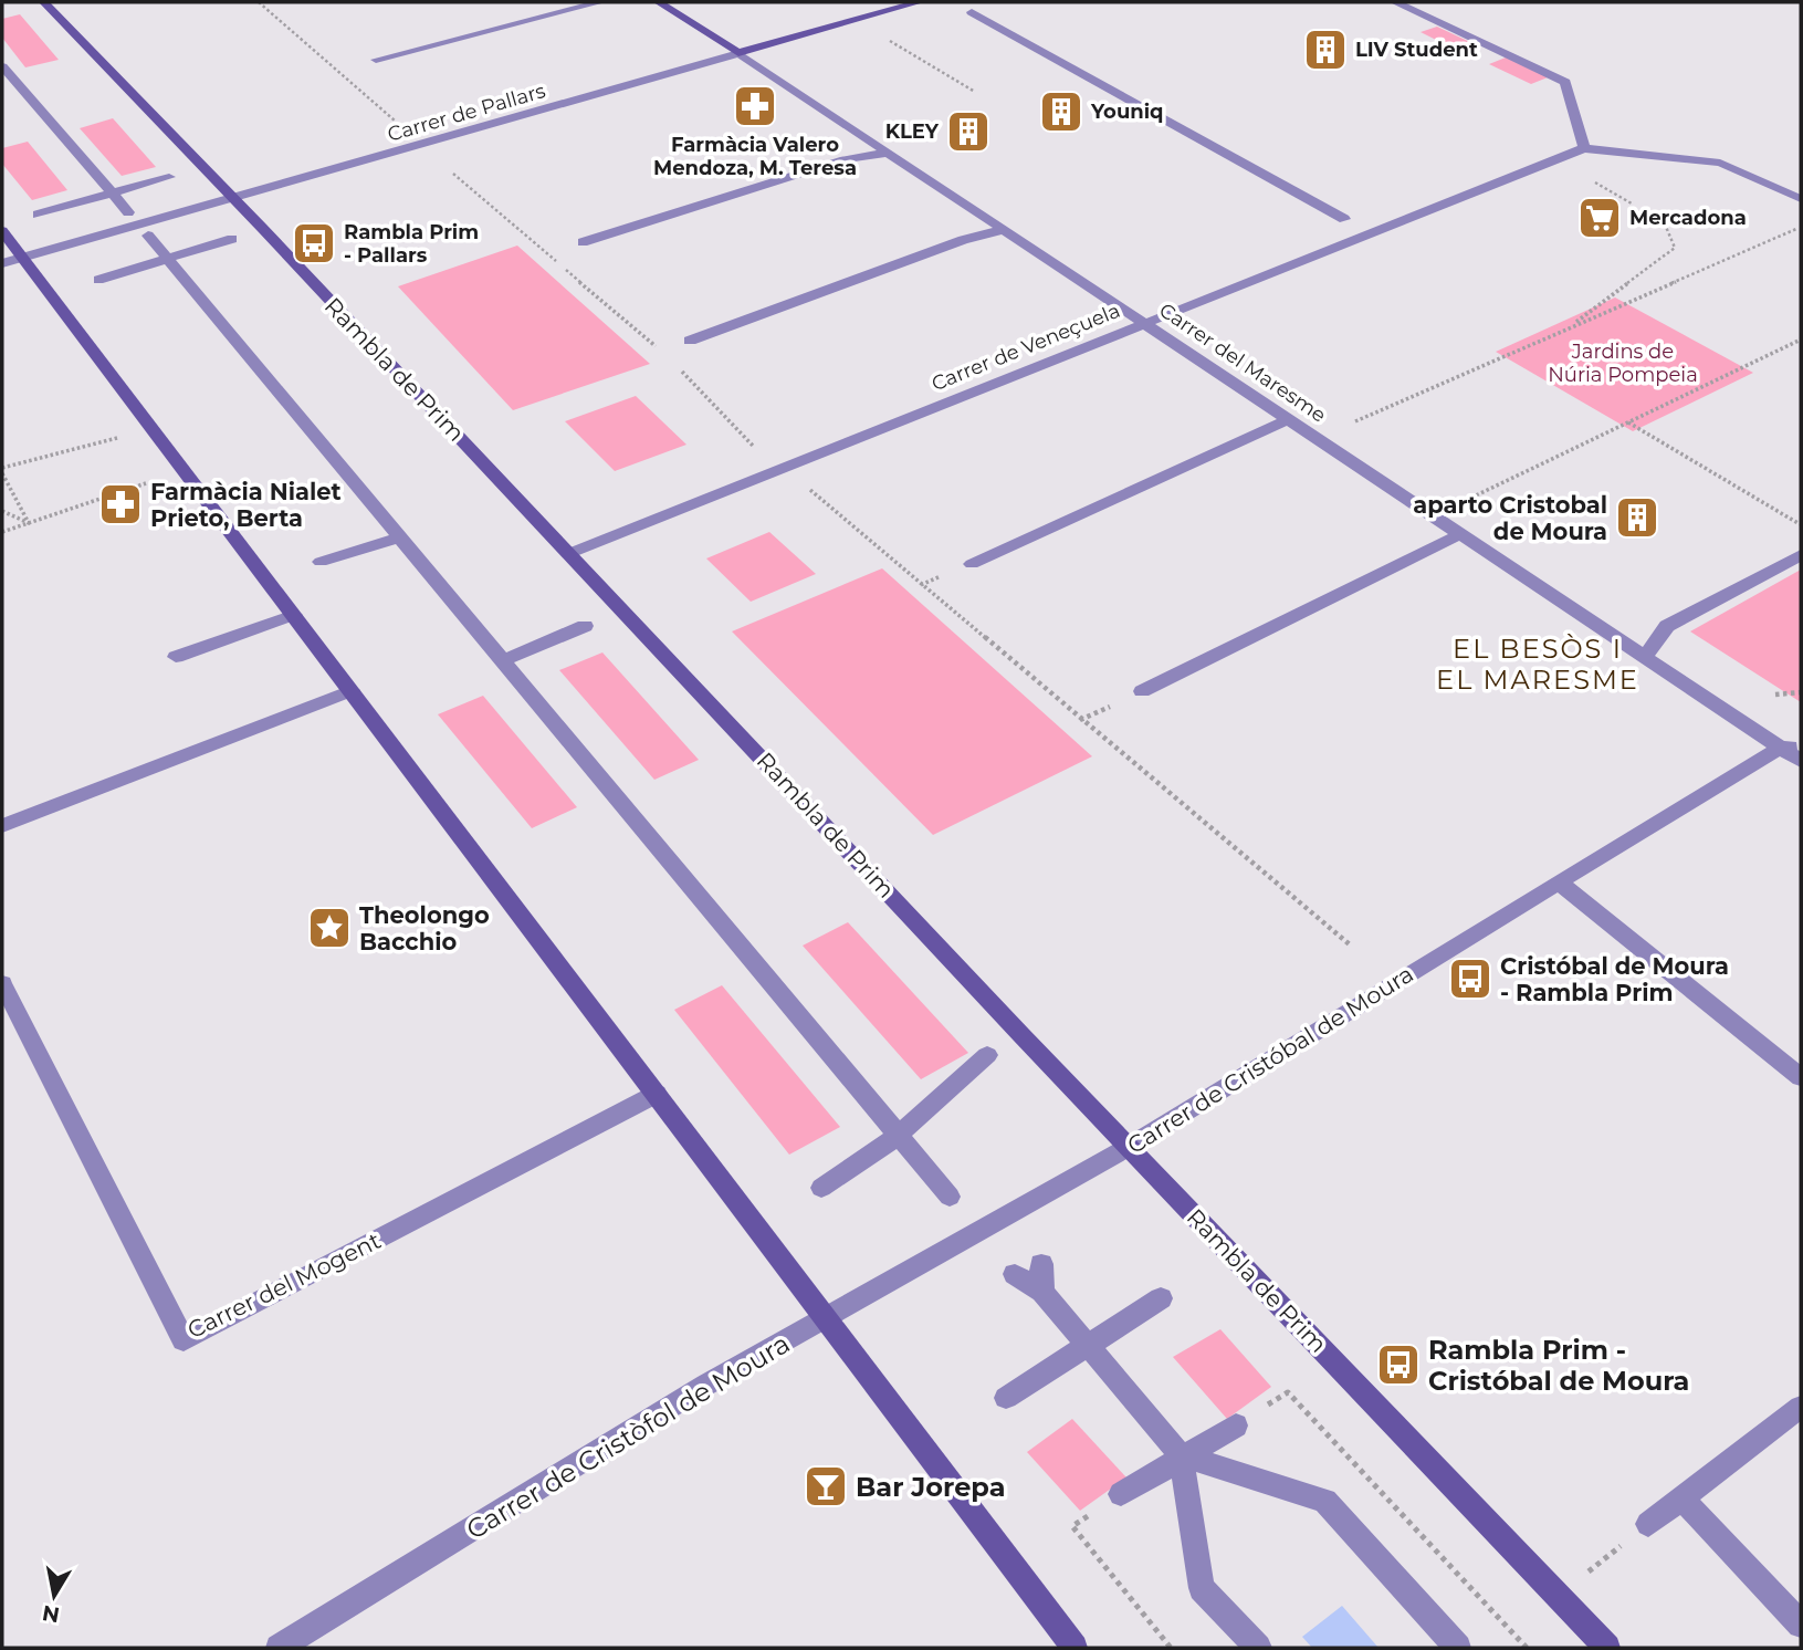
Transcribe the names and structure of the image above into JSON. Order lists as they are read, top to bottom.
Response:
{
  "streets": {
    "main road": ["Carrer de Pallars", "Carrer del Maresme", "Rambla de Prim"],
    "street": [
      "Carrer de Veneçuela",
      "Carrer de Cristóbal de Moura",
      "Carrer del Mogent",
      "Carrer de Cristòfol de Moura"
    ]
  },
  "crossings": [
    ["Carrer de Pallars", "Carrer del Maresme"],
    ["Carrer de Pallars", "Rambla de Prim"],
    ["Carrer de Veneçuela", "Carrer del Maresme"],
    ["Carrer de Veneçuela", "Rambla de Prim"],
    ["Carrer del Maresme", "Carrer de Cristóbal de Moura"],
    ["Rambla de Prim", "Carrer de Cristóbal de Moura"],
    ["Carrer de Cristóbal de Moura", "Carrer de Cristòfol de Moura"]
  ],
  "districts": ["EL BESÒS I EL MARESME"],
  "parks": ["Jardins de Núria Pompeia"],
  "places": {
    "building": [
      "LIV Student",
      "Youniq",
      "KLEY",
      "aparto Cristobal de Moura"
    ],
    "pharmacy": ["Farmàcia Valero Mendoza, M. Teresa", "Farmàcia Nialet Prieto, Berta"],
    "supermarket": ["Mercadona"],
    "bus stop": ["Rambla Prim - Pallars", "Cristóbal de Moura - Rambla Prim", "Rambla Prim - Cristóbal de Moura"],
    "place": ["Theolongo Bacchio"],
    "bar": ["Bar Jorepa"]
  },
  "north": "bottom"
}
